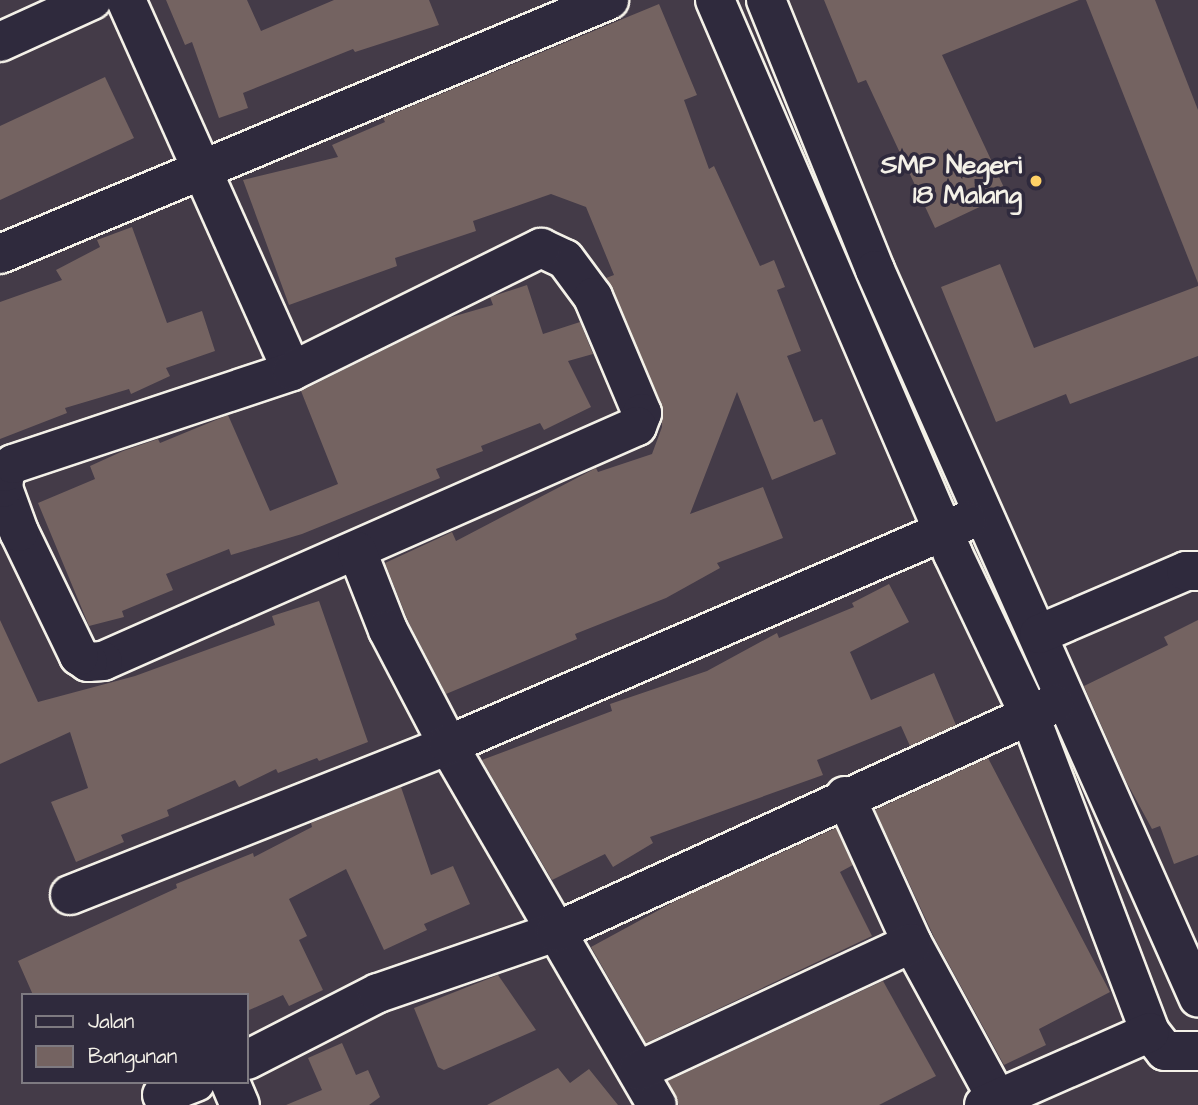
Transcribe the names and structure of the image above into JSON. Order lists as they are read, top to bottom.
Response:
{
  "places": ["SMP Negeri 18 Malang"],
  "legend": ["Jalan", "Bangunan"]
}
